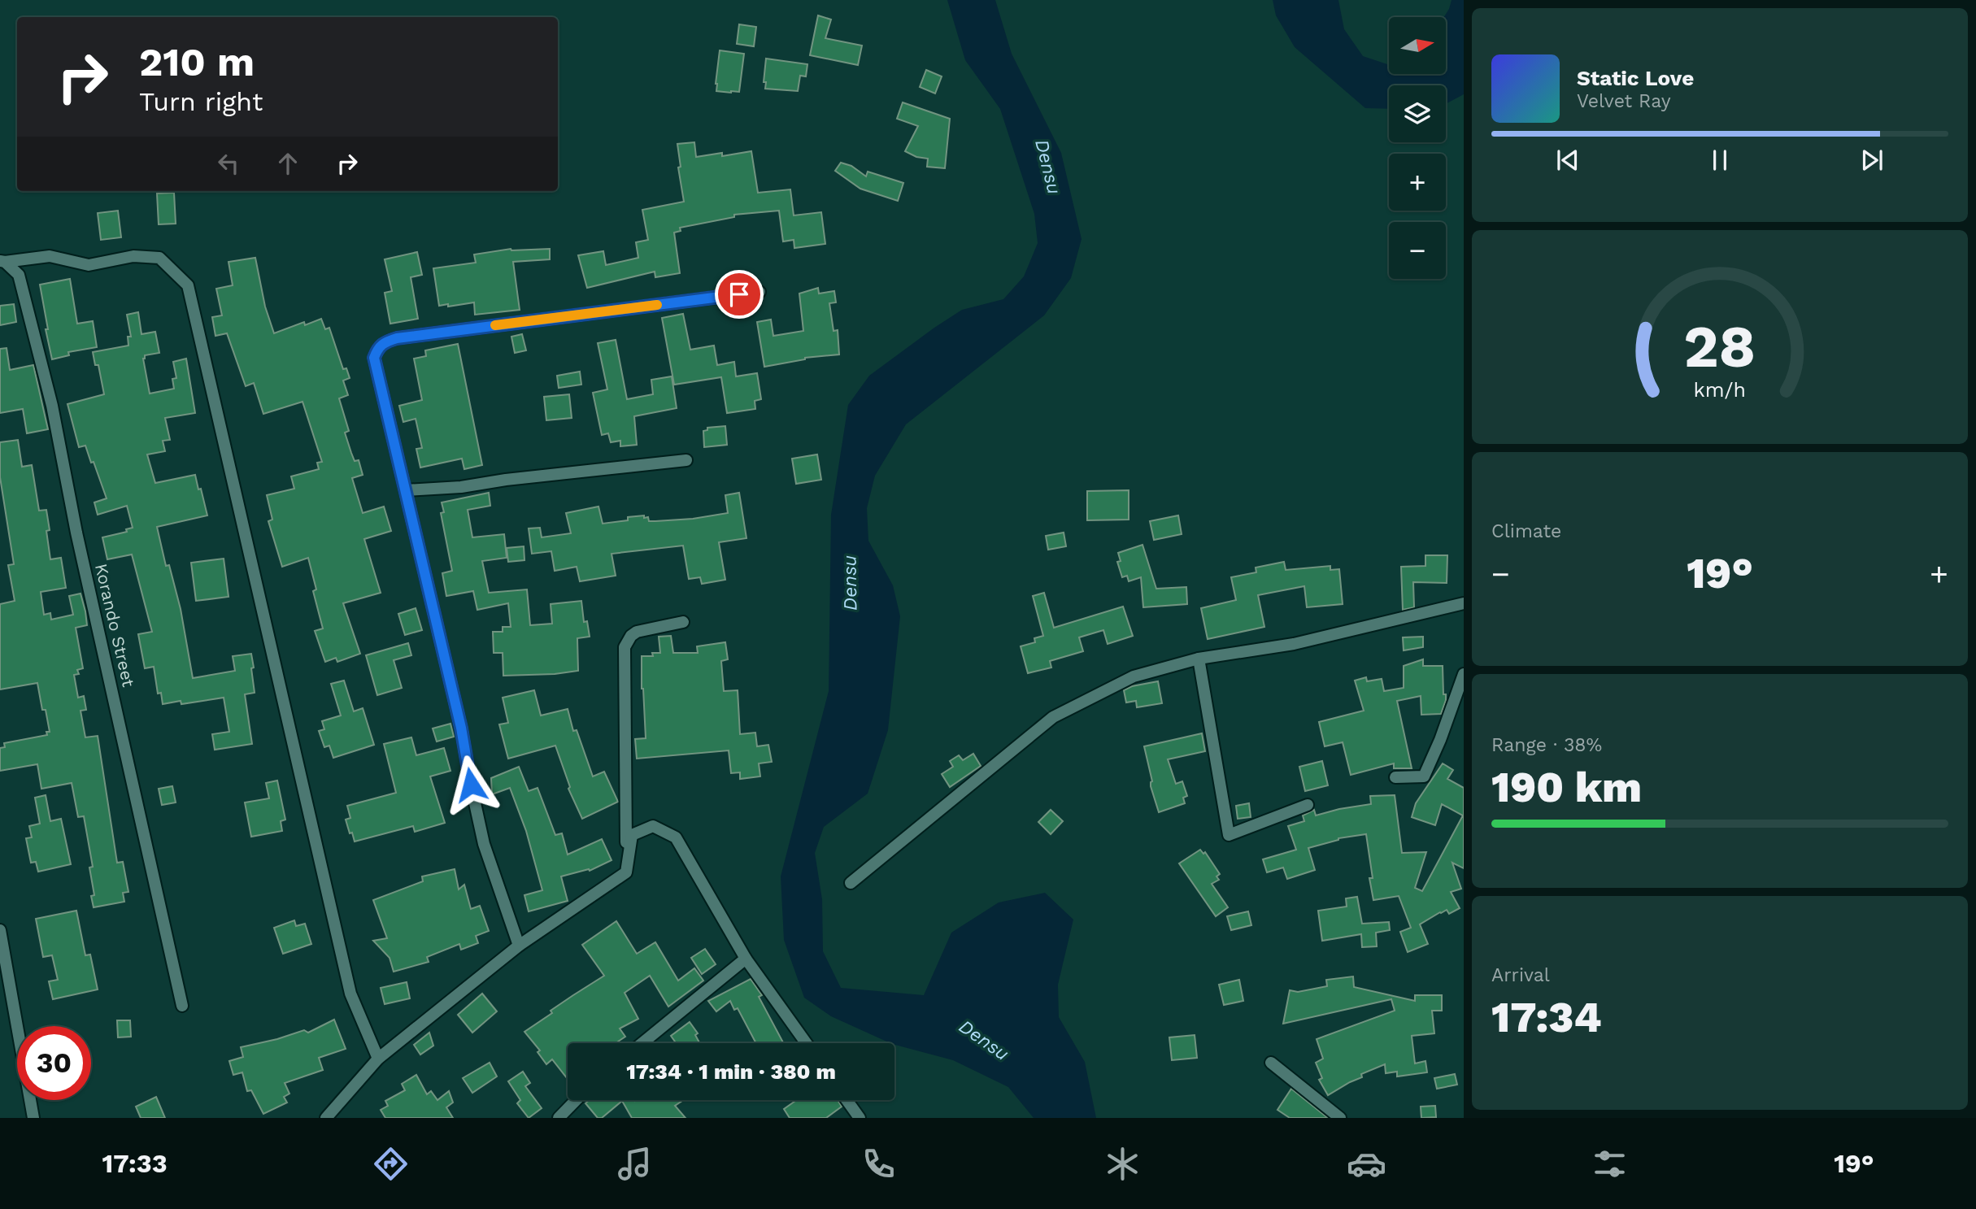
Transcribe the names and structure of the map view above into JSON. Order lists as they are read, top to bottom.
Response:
{
  "streets": {
    "street": ["Korando Street"]
  },
  "water": ["Densu"],
  "north": "right",
  "page": {
    "map_buttons": ["+", "−"],
    "turn": ["210 m", "Turn right"],
    "song": ["Static Love", "Velvet Ray"],
    "tile": [
      "Climate",
      ["Range · 38%", "190 km"],
      ["Arrival", "17:34"]
    ],
    "heat": ["−", "19°", "+"],
    "limit": "30",
    "trip": "17:34 · 1 min · 380 m",
    "tabs": ["17:33", "19°"],
    "gauge": ["28", "km/h"]
  }
}
